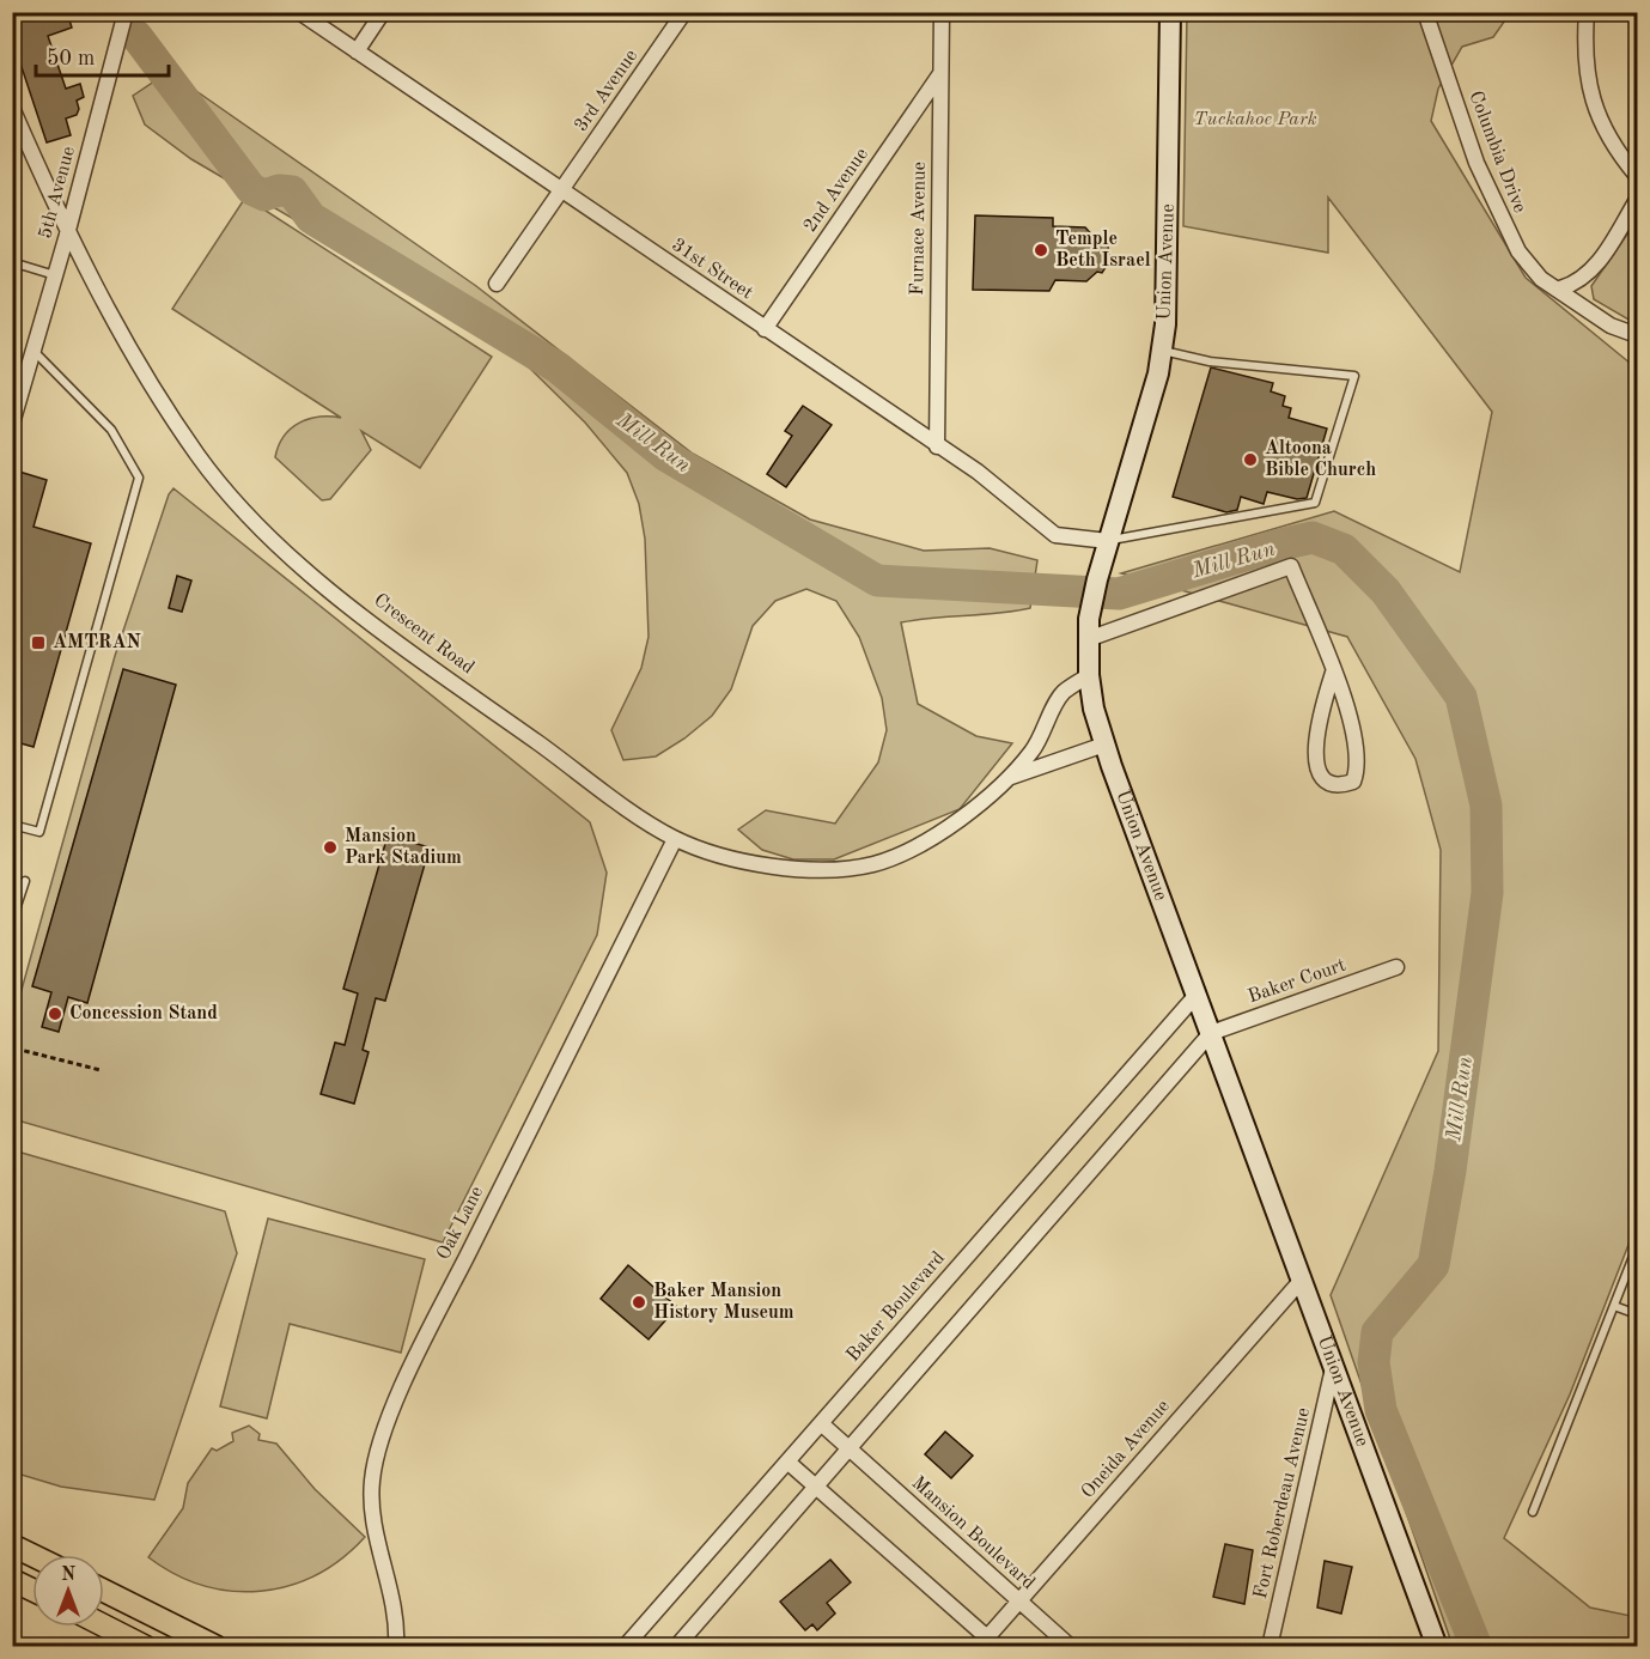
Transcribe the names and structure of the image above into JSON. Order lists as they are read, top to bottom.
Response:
{
  "streets": {
    "main road": ["Union Avenue"],
    "street": [
      "3rd Avenue",
      "Columbia Drive",
      "2nd Avenue",
      "5th Avenue",
      "Furnace Avenue",
      "31st Street",
      "Crescent Road",
      "Baker Court",
      "Oak Lane",
      "Baker Boulevard",
      "Oneida Avenue",
      "Fort Roberdeau Avenue",
      "Mansion Boulevard"
    ]
  },
  "crossings": [
    ["3rd Avenue", "31st Street"],
    ["2nd Avenue", "Furnace Avenue"],
    ["2nd Avenue", "31st Street"],
    ["5th Avenue", "Crescent Road"],
    ["Furnace Avenue", "31st Street"],
    ["Union Avenue", "31st Street"],
    ["Union Avenue", "Crescent Road"],
    ["Union Avenue", "Baker Court"],
    ["Union Avenue", "Baker Boulevard"],
    ["Union Avenue", "Oneida Avenue"],
    ["Union Avenue", "Fort Roberdeau Avenue"],
    ["Crescent Road", "Oak Lane"],
    ["Baker Boulevard", "Mansion Boulevard"],
    ["Oneida Avenue", "Mansion Boulevard"]
  ],
  "water": ["Mill Run"],
  "parks": ["Tuckahoe Park"],
  "places": {
    "other": [
      "Temple Beth Israel",
      "Altoona Bible Church",
      "Mansion Park Stadium",
      "Concession Stand",
      "Baker Mansion History Museum"
    ],
    "transit": ["AMTRAN"]
  },
  "scale_bar": "50 m",
  "north": "top"
}
